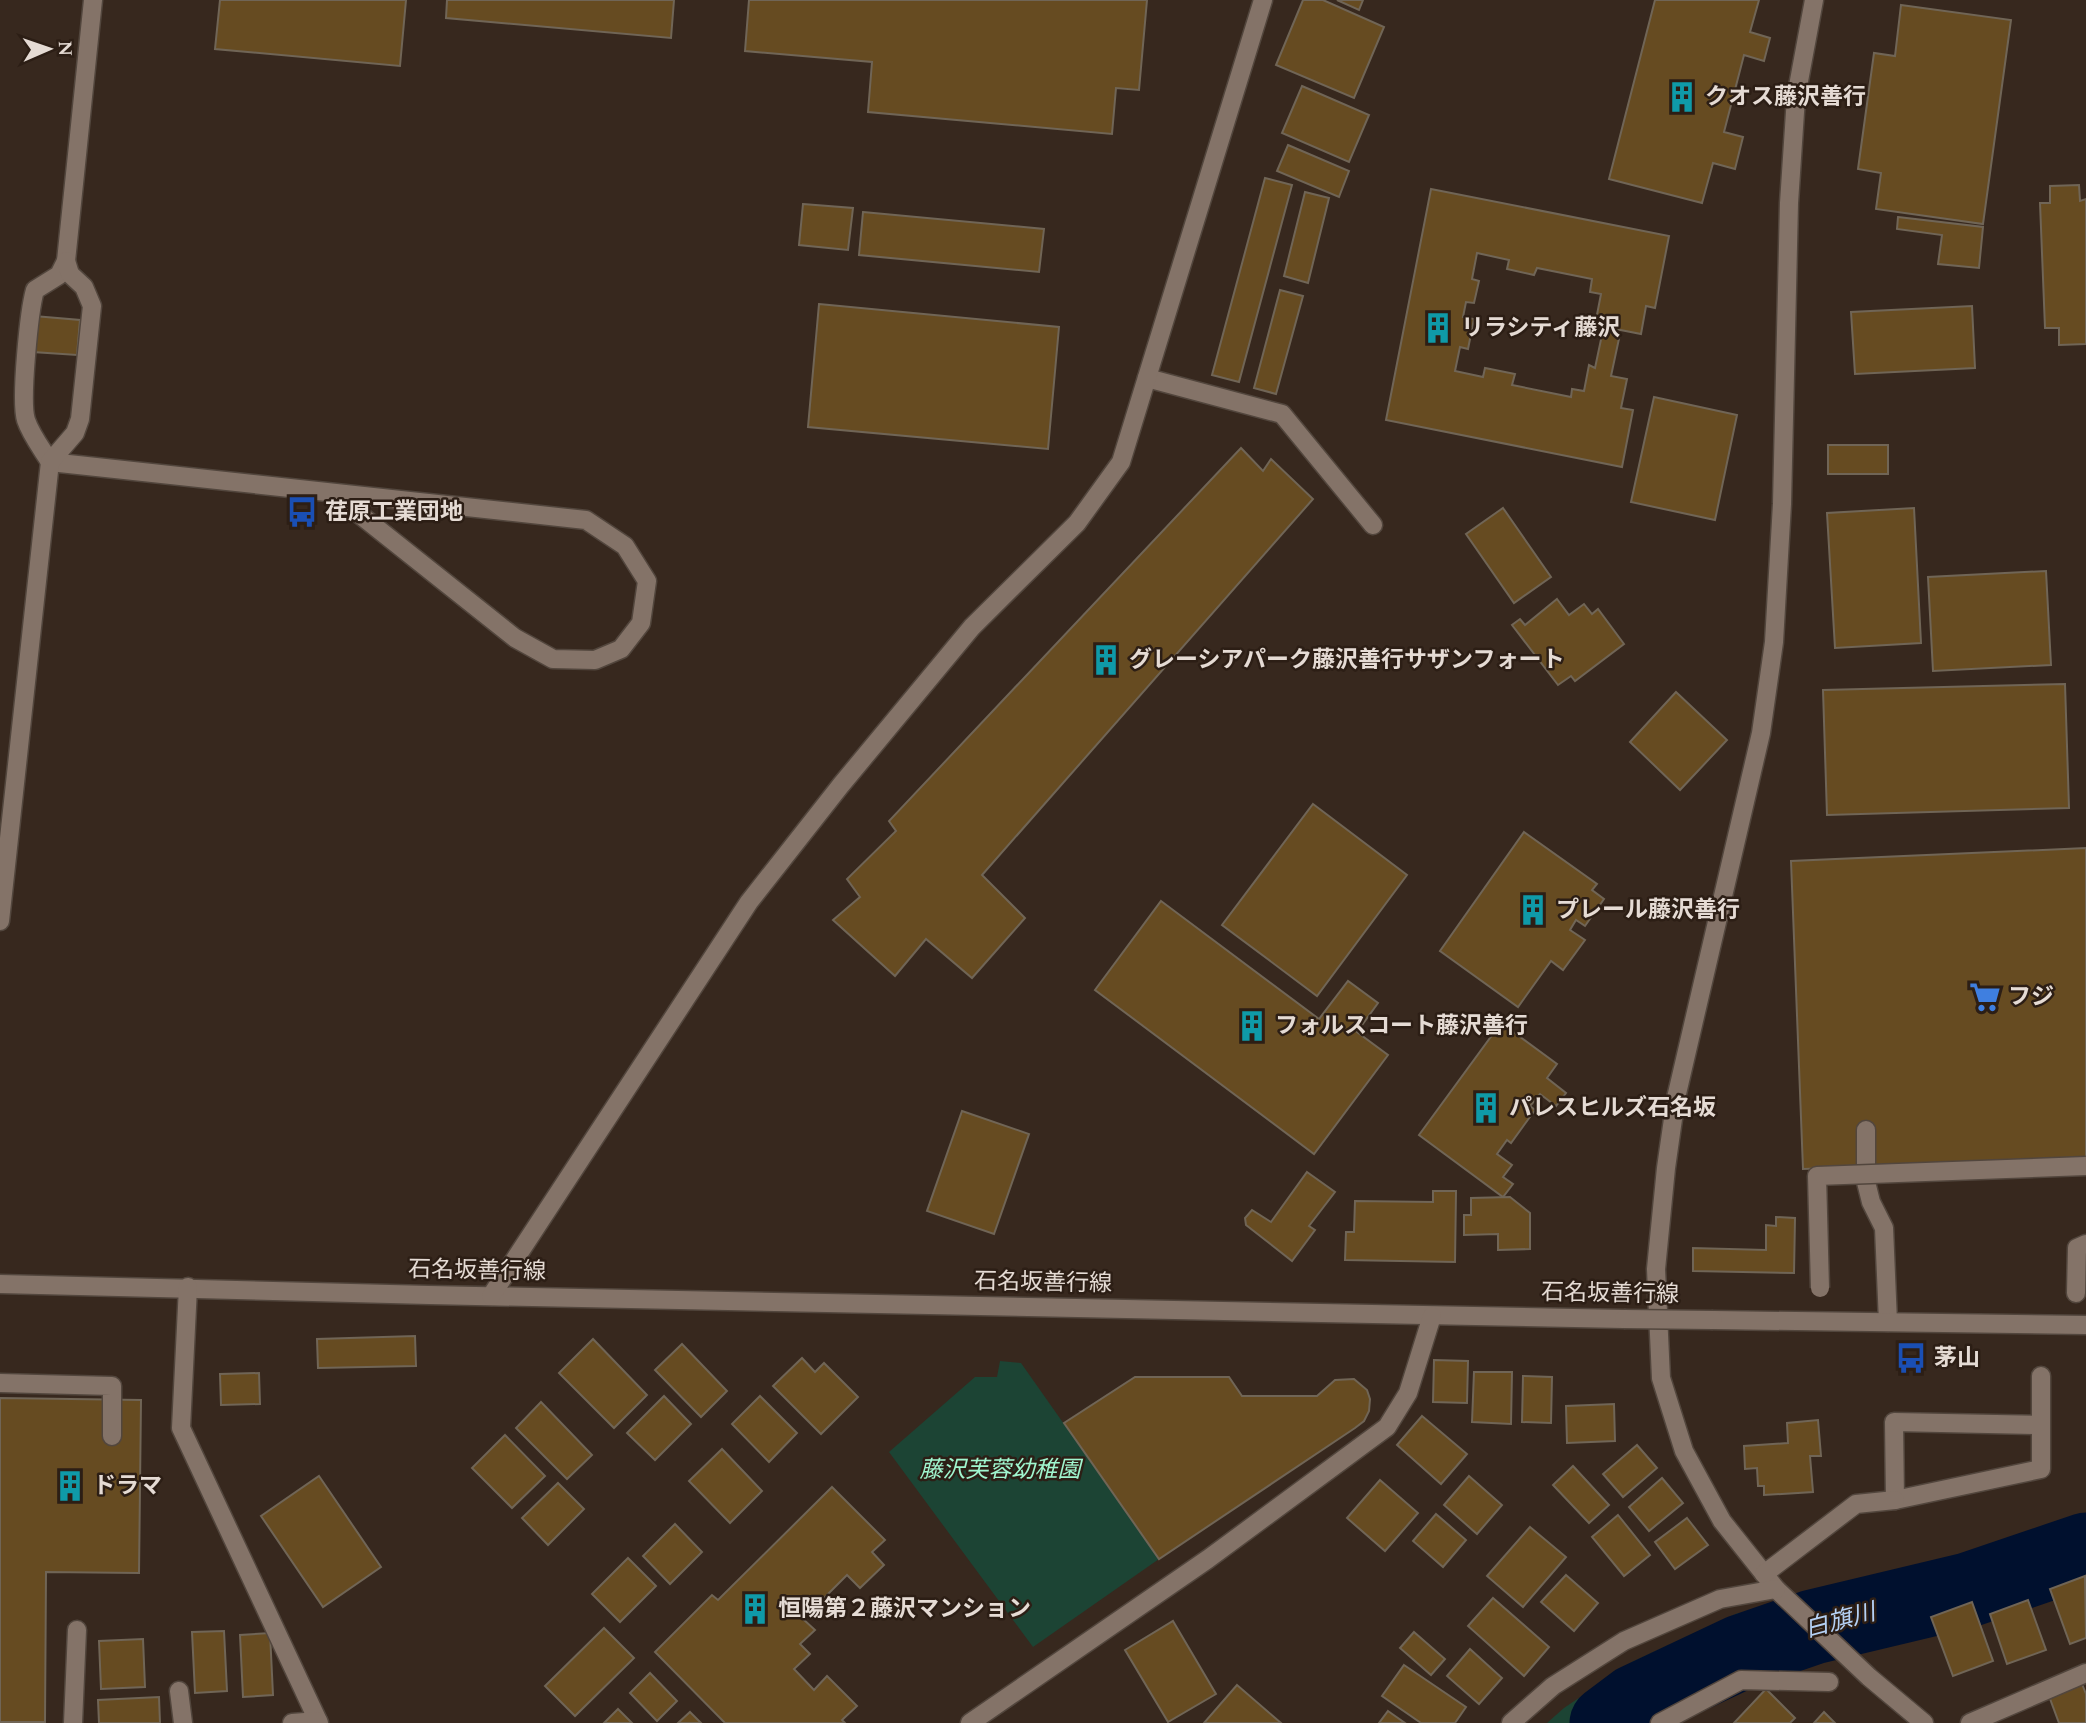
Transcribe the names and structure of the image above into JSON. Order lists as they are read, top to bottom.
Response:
{
  "streets": {
    "street": ["石名坂善行線"]
  },
  "water": ["白旗川"],
  "parks": ["藤沢芙蓉幼稚園"],
  "places": {
    "building": [
      "クオス藤沢善行",
      "リラシティ藤沢",
      "グレーシアパーク藤沢善行サザンフォート",
      "プレール藤沢善行",
      "フォルスコート藤沢善行",
      "パレスヒルズ石名坂",
      "ドラマ",
      "恒陽第２藤沢マンション"
    ],
    "bus stop": ["荏原工業団地", "茅山"],
    "supermarket": ["フジ"]
  },
  "north": "right"
}
